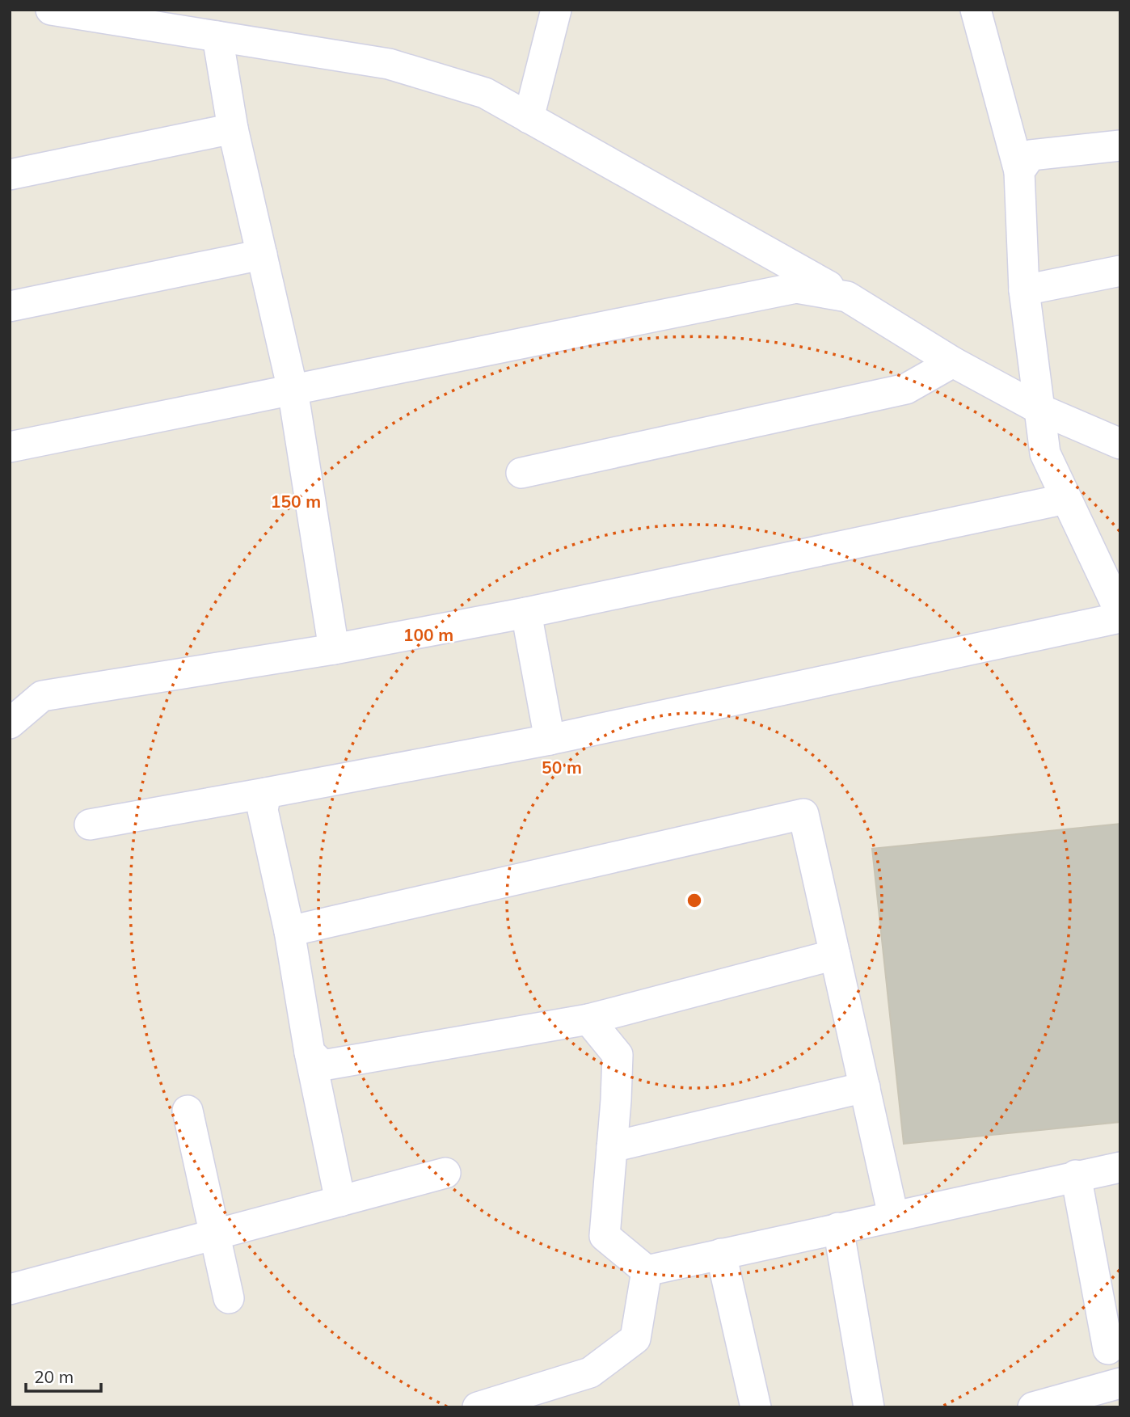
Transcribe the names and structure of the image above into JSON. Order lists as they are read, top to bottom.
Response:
{
  "scale_bar": "20 m",
  "rings": ["150 m", "100 m", "50 m"]
}
